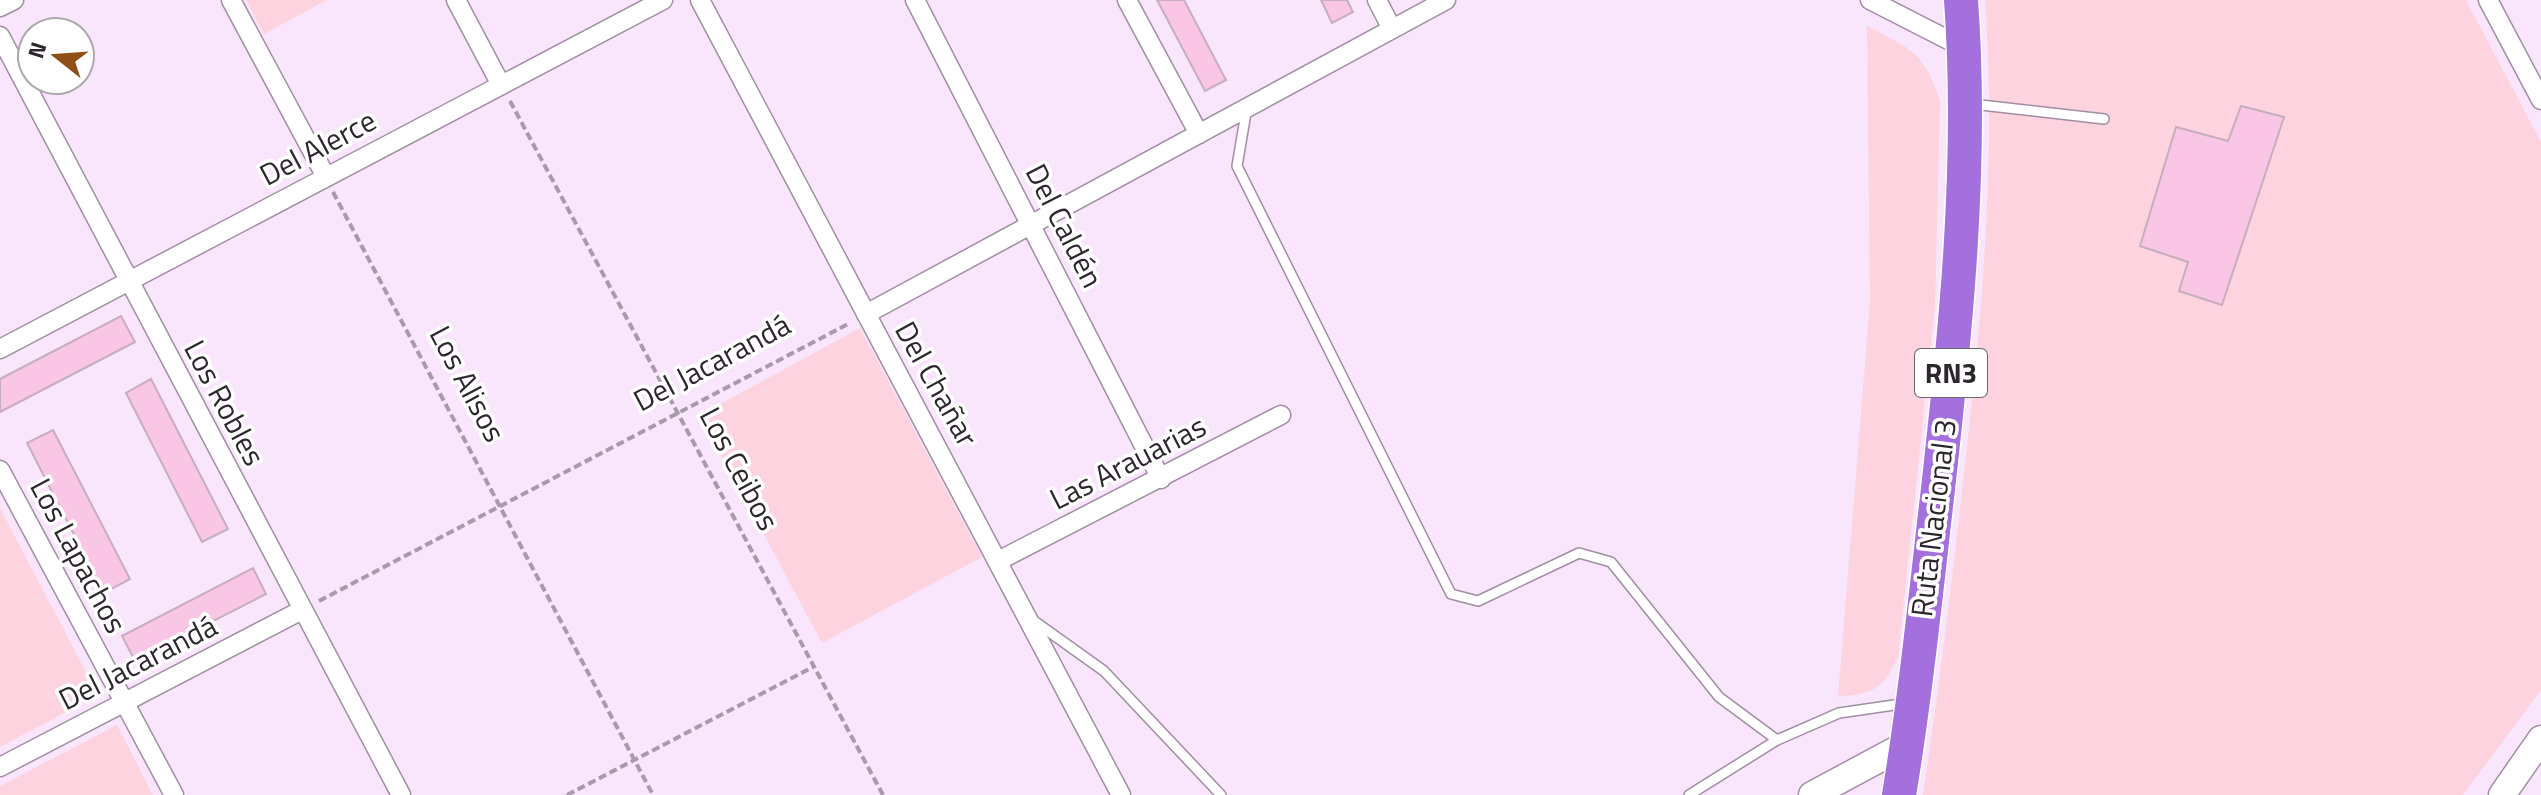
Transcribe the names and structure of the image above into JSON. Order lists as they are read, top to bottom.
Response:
{
  "streets": {
    "highway": ["RN3", "Ruta Nacional 3"],
    "street": [
      "Del Alerce",
      "Del Caldén",
      "Del Jacarandá",
      "Del Chañar",
      "Los Robles",
      "Las Arauarias",
      "Los Lapachos"
    ],
    "path": ["Los Alisos", "Los Ceibos"]
  },
  "crossings": [
    ["Del Alerce", "Los Alisos"],
    ["Del Alerce", "Los Robles"],
    ["Del Alerce", "Los Ceibos"],
    ["Del Caldén", "Las Arauarias"],
    ["Del Jacarandá", "Los Alisos"],
    ["Del Jacarandá", "Del Chañar"],
    ["Del Jacarandá", "Los Robles"],
    ["Del Jacarandá", "Los Ceibos"],
    ["Del Jacarandá", "Los Lapachos"],
    ["Del Chañar", "Las Arauarias"]
  ],
  "north": "left"
}
